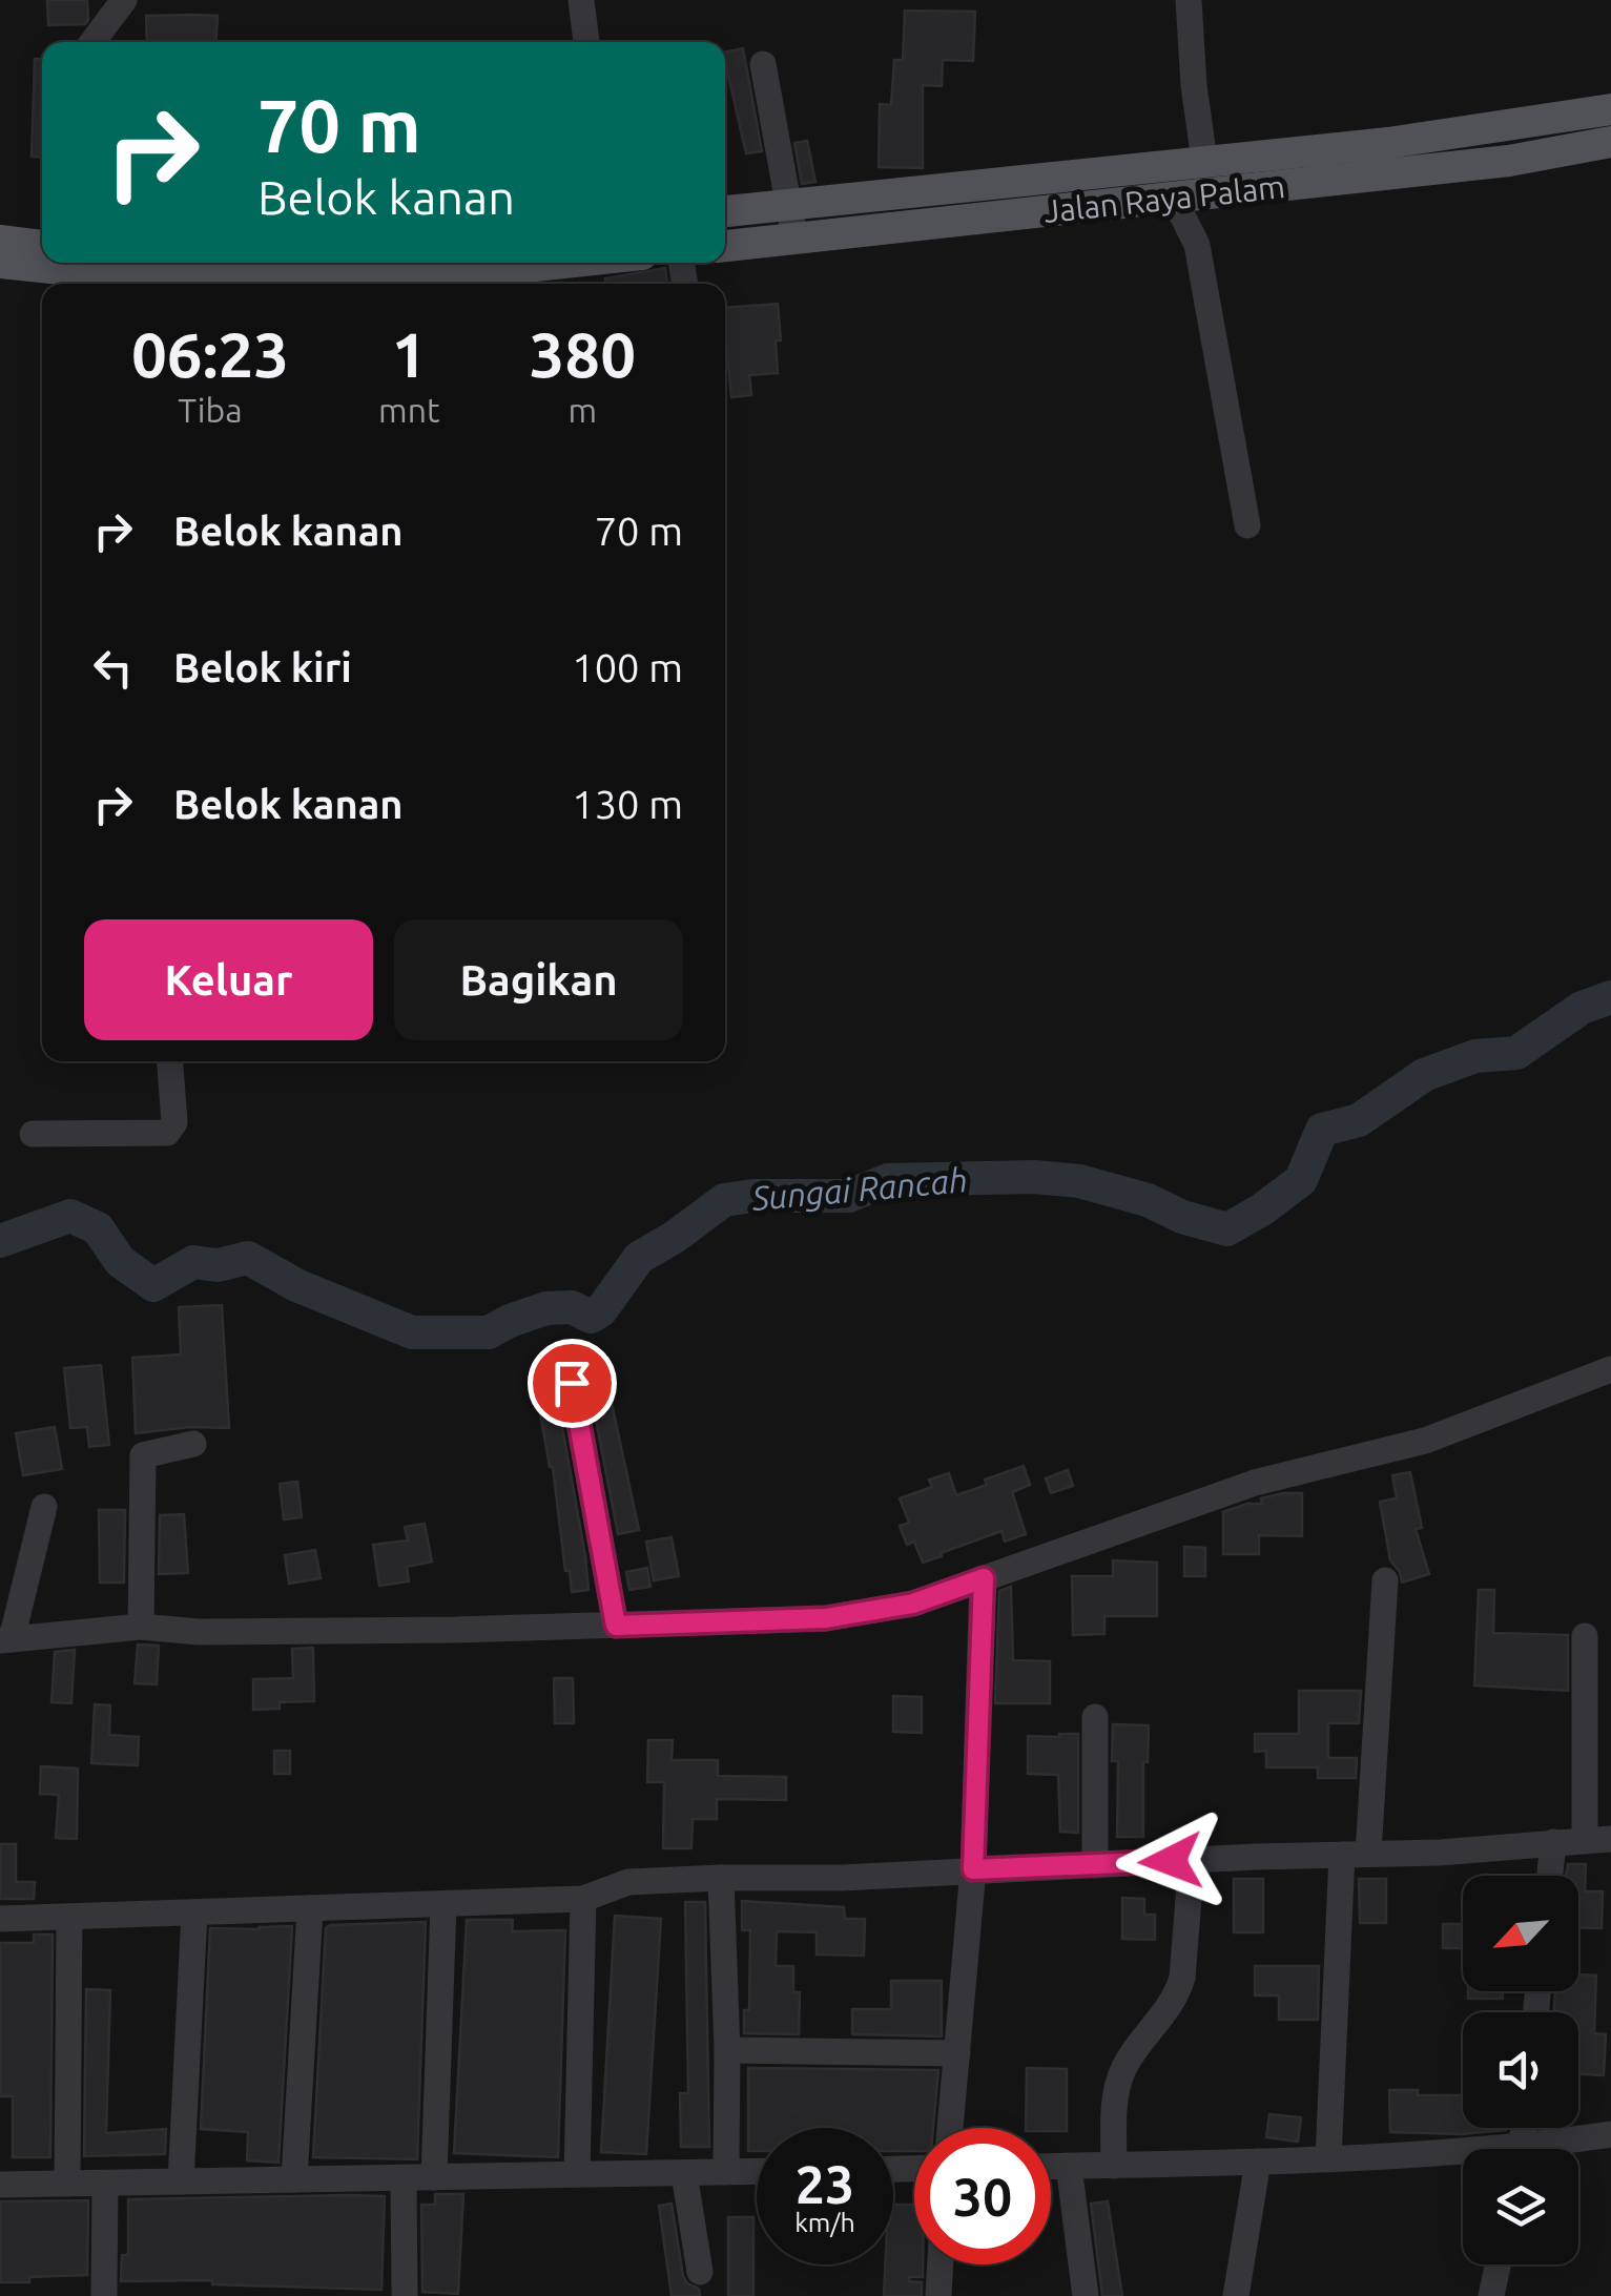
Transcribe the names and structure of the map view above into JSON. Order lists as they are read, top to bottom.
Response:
{
  "streets": {
    "main road": ["Jalan Raya Palam"]
  },
  "water": ["Sungai Rancah"],
  "north": "bottom left",
  "page": {
    "turn": ["70 m", "Belok kanan"],
    "eta": [
      "06:23",
      "Tiba",
      "1",
      "mnt",
      "380",
      "m"
    ],
    "list": [
      {
        "name": "Belok kanan",
        "value": "70 m"
      },
      {
        "name": "Belok kiri",
        "value": "100 m"
      },
      {
        "name": "Belok kanan",
        "value": "130 m"
      }
    ],
    "buttons": ["Keluar", "Bagikan"],
    "speed": "23 km/h",
    "limit": "30"
  }
}
